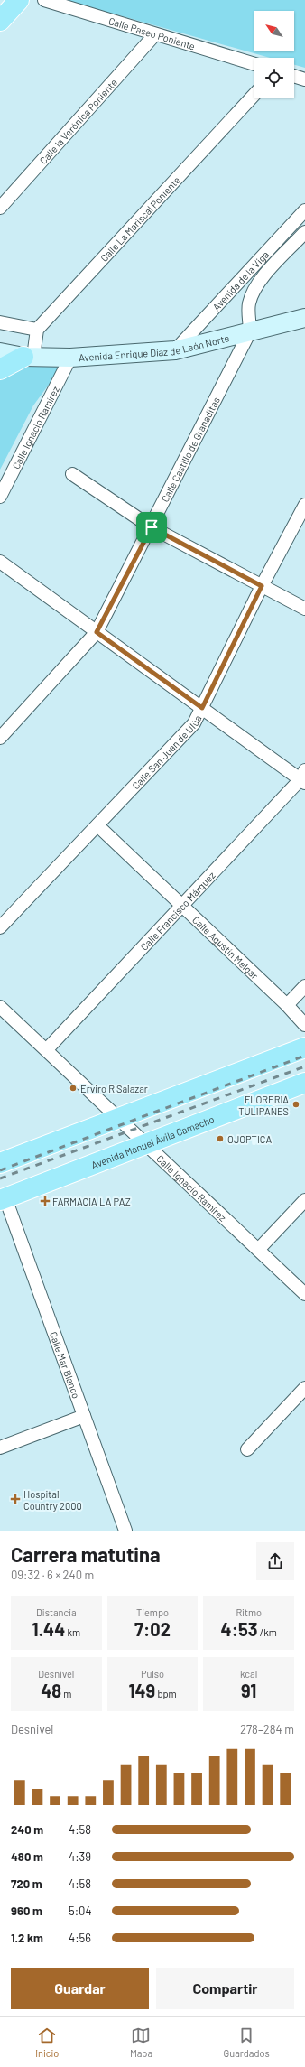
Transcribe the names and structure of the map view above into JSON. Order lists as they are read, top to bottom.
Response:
{
  "streets": {
    "main road": ["Avenida Enrique Díaz de León Norte", "Avenida Manuel Ávila Camacho"],
    "street": [
      "Calle Paseo Poniente",
      "Calle la Verónica Poniente",
      "Calle La Mariscal Poniente",
      "Avenida de la Viga",
      "Calle Ignacio Ramírez",
      "Calle Castillo de Granaditas",
      "Calle San Juan de Ulúa",
      "Calle Francisco Márquez",
      "Calle Agustín Melgar",
      "Calle Mar Blanco"
    ]
  },
  "crossings": [
    ["Calle Paseo Poniente", "Calle la Verónica Poniente"],
    ["Avenida de la Viga", "Avenida Enrique Díaz de León Norte"],
    ["Avenida de la Viga", "Calle Castillo de Granaditas"],
    ["Avenida Enrique Díaz de León Norte", "Calle Ignacio Ramírez"],
    ["Avenida Enrique Díaz de León Norte", "Calle Castillo de Granaditas"],
    ["Calle Ignacio Ramírez", "Calle Francisco Márquez"],
    ["Calle Ignacio Ramírez", "Avenida Manuel Ávila Camacho"],
    ["Calle San Juan de Ulúa", "Calle Agustín Melgar"],
    ["Calle Francisco Márquez", "Calle Agustín Melgar"],
    ["Avenida Manuel Ávila Camacho", "Calle Mar Blanco"]
  ],
  "places": {
    "other": ["Erviro R Salazar", "FLORERIA TULIPANES", "OJOPTICA"],
    "health": ["FARMACIA LA PAZ", "Hospital Country 2000"]
  },
  "north": "top left",
  "page": {
    "heading": ["Carrera matutina", "09:32 · 6 × 240 m"],
    "stats": [
      ["Distancia", "1.44 km"],
      ["Tiempo", "7:02"],
      ["Ritmo", "4:53 /km"],
      ["Desnivel", "48 m"],
      ["Pulso", "149 bpm"],
      ["kcal", "91"]
    ],
    "chart": ["Desnivel", "278–284 m"],
    "list": [
      {
        "name": "240 m",
        "note": "4:58"
      },
      {
        "name": "480 m",
        "note": "4:39"
      },
      {
        "name": "720 m",
        "note": "4:58"
      },
      {
        "name": "960 m",
        "note": "5:04"
      },
      {
        "name": "1.2 km",
        "note": "4:56"
      }
    ],
    "buttons": ["Guardar", "Compartir"],
    "tabs": ["Inicio", "Mapa", "Guardados"]
  }
}
